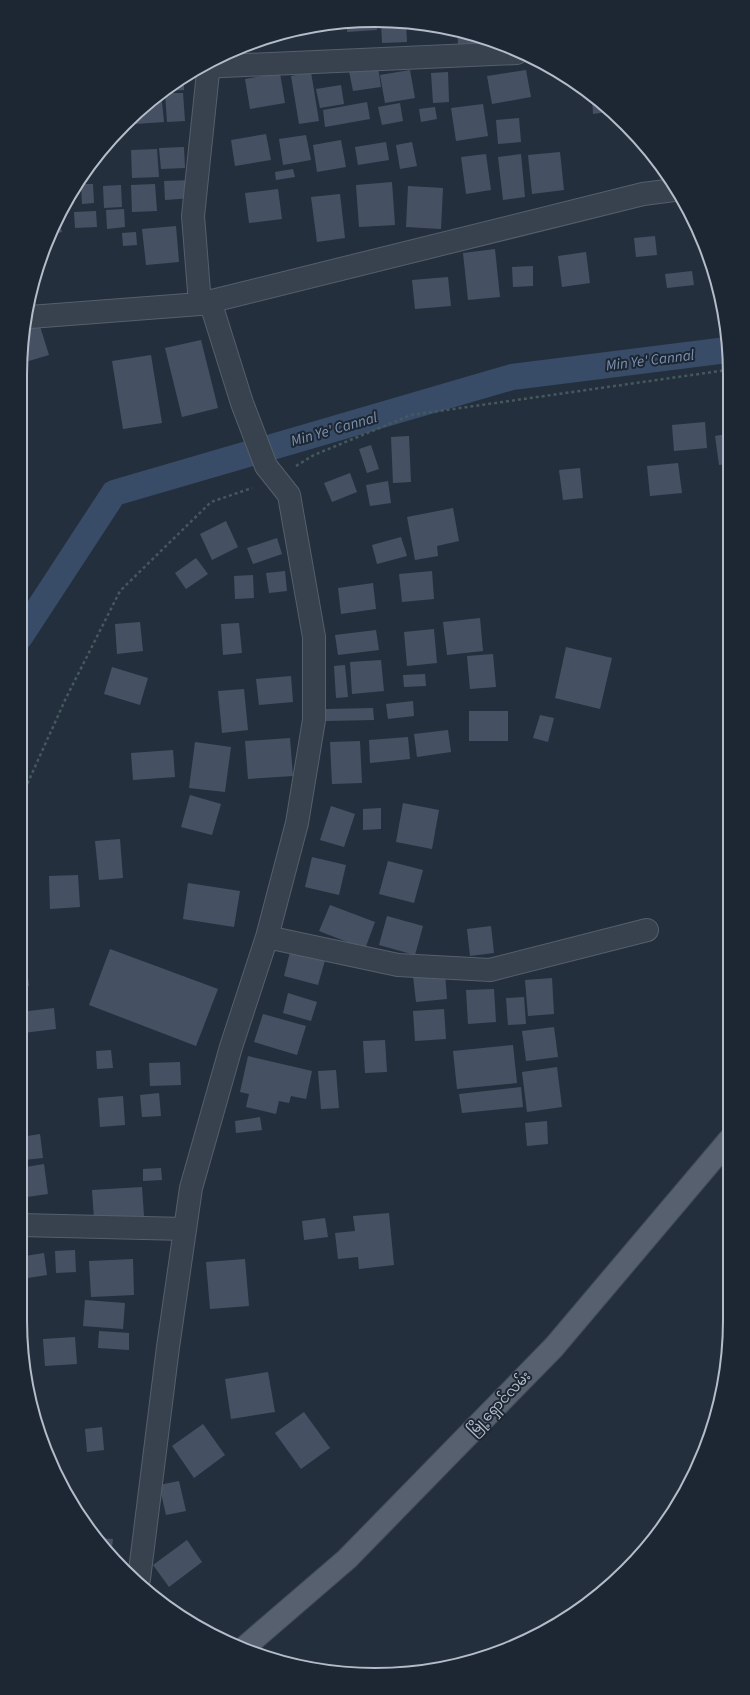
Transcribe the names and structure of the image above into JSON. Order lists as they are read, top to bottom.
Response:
{
  "streets": {
    "main road": ["မြို့ရှောင်လမ်း"]
  },
  "water": ["Min Ye' Cannal"]
}
